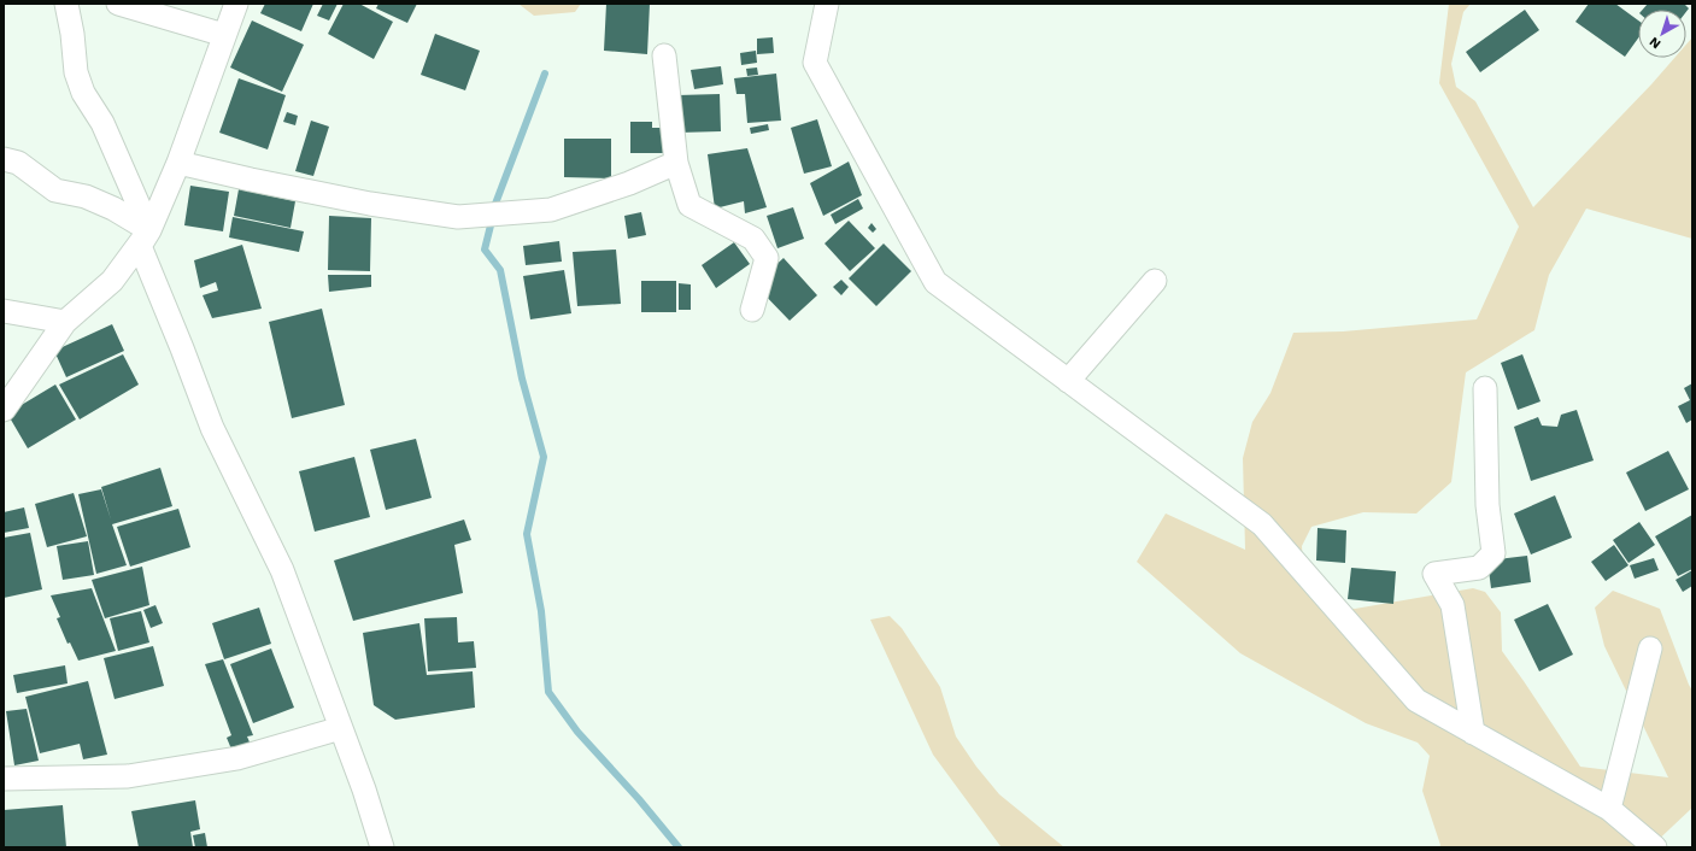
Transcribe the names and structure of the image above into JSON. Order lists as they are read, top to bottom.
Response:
{
  "north": "bottom left"
}
